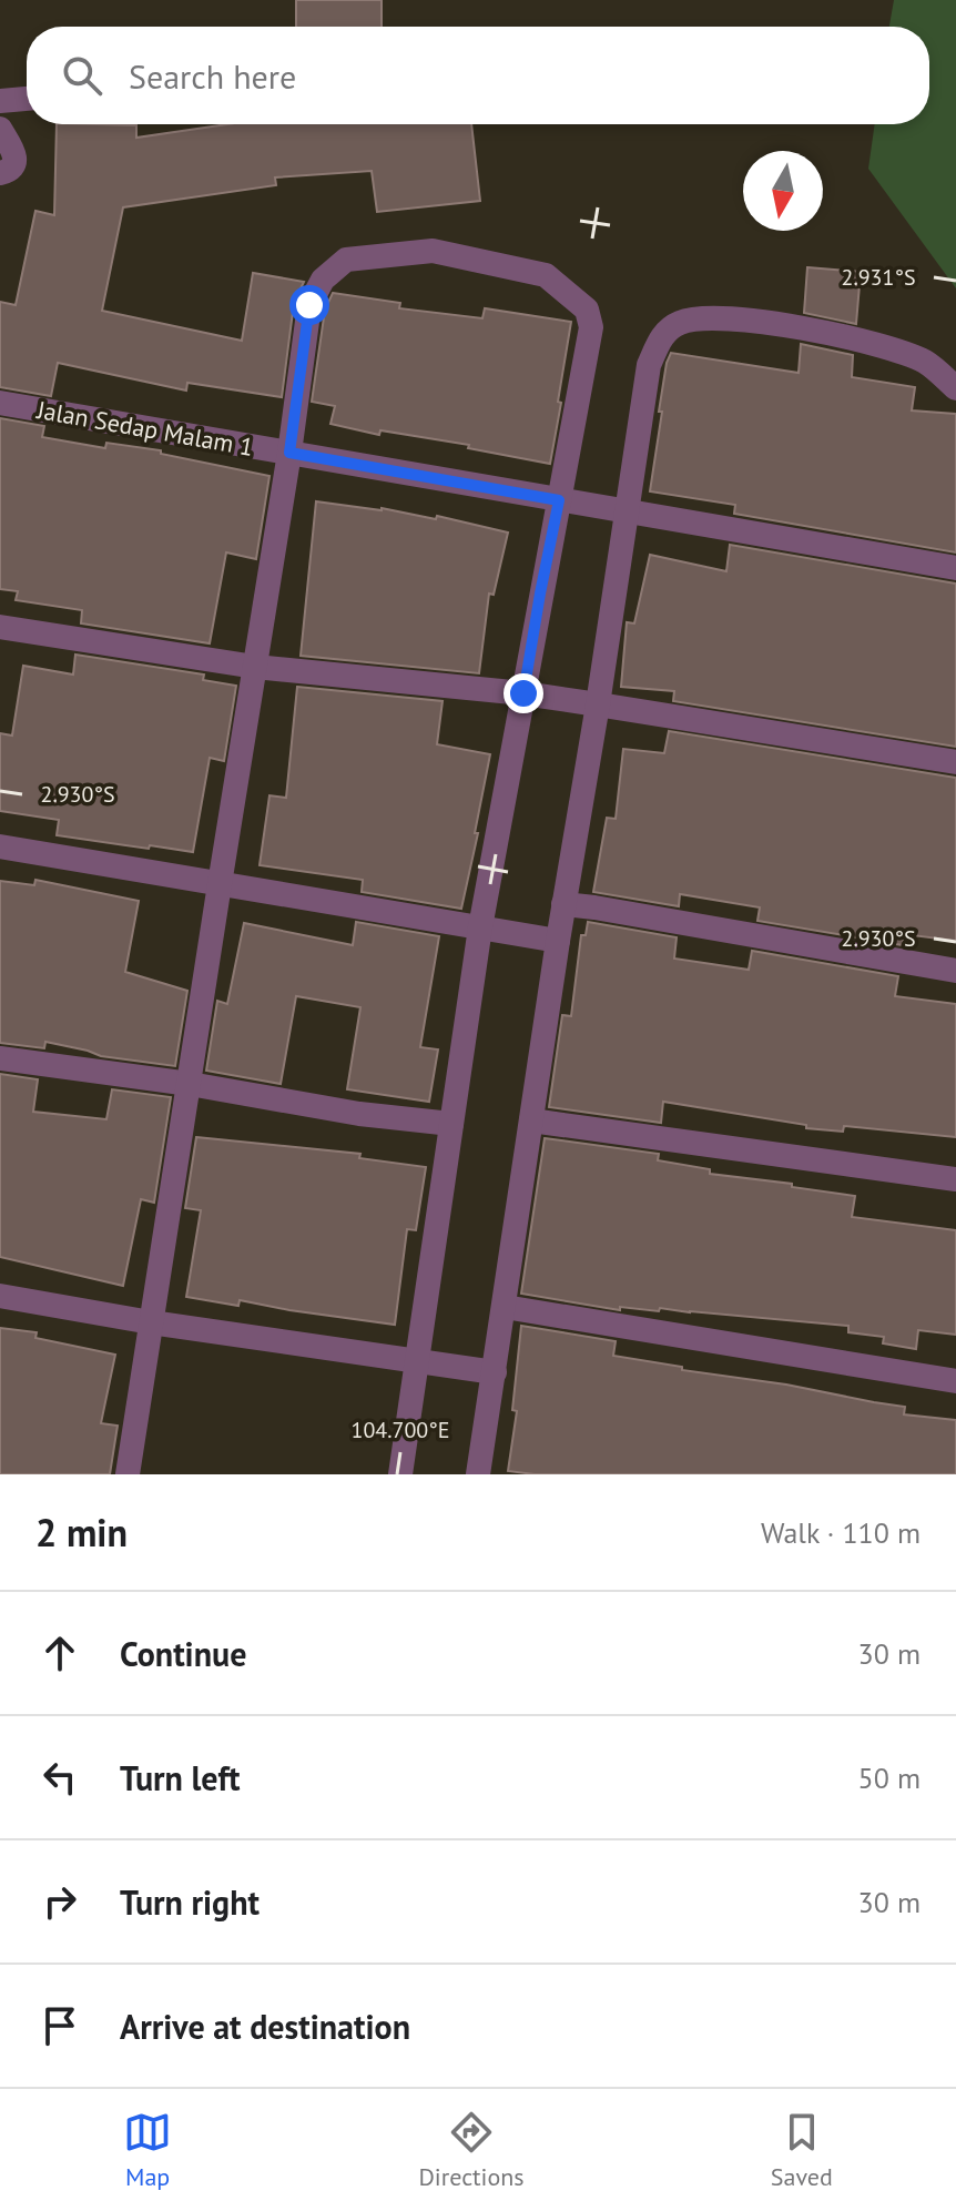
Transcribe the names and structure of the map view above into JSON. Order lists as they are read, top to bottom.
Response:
{
  "streets": {
    "street": ["Jalan Sedap Malam 1"]
  },
  "north": "bottom",
  "page": {
    "search": "Search here",
    "heading": ["2 min", "Walk · 110 m"],
    "list": [
      ["Continue", "30 m"],
      ["Turn left", "50 m"],
      ["Turn right", "30 m"],
      "Arrive at destination"
    ],
    "nav": ["Map", "Directions", "Saved"]
  },
  "coordinates": ["2.931°S", "2.930°S", "104.700°E"]
}
